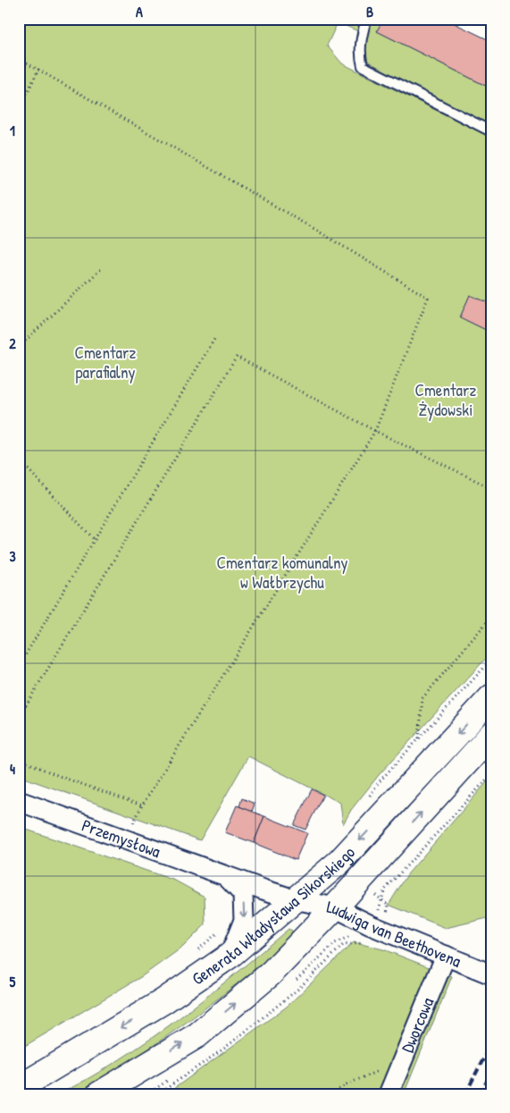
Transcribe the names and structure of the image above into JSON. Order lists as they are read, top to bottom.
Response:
{
  "streets": {
    "main road": ["Generała Władysława Sikorskiego"],
    "street": ["Przemysłowa", "Ludwiga van Beethovena", "Dworcowa"]
  },
  "crossings": [
    ["Przemysłowa", "Generała Władysława Sikorskiego"],
    ["Przemysłowa", "Ludwiga van Beethovena"],
    ["Generała Władysława Sikorskiego", "Ludwiga van Beethovena"],
    ["Ludwiga van Beethovena", "Dworcowa"]
  ],
  "parks": ["Cmentarz parafialny", "Cmentarz Żydowski", "Cmentarz komunalny w Wałbrzychu"],
  "grid": {
    "columns": ["A", "B"],
    "rows": [
      "1",
      "2",
      "3",
      "4",
      "5"
    ]
  }
}
